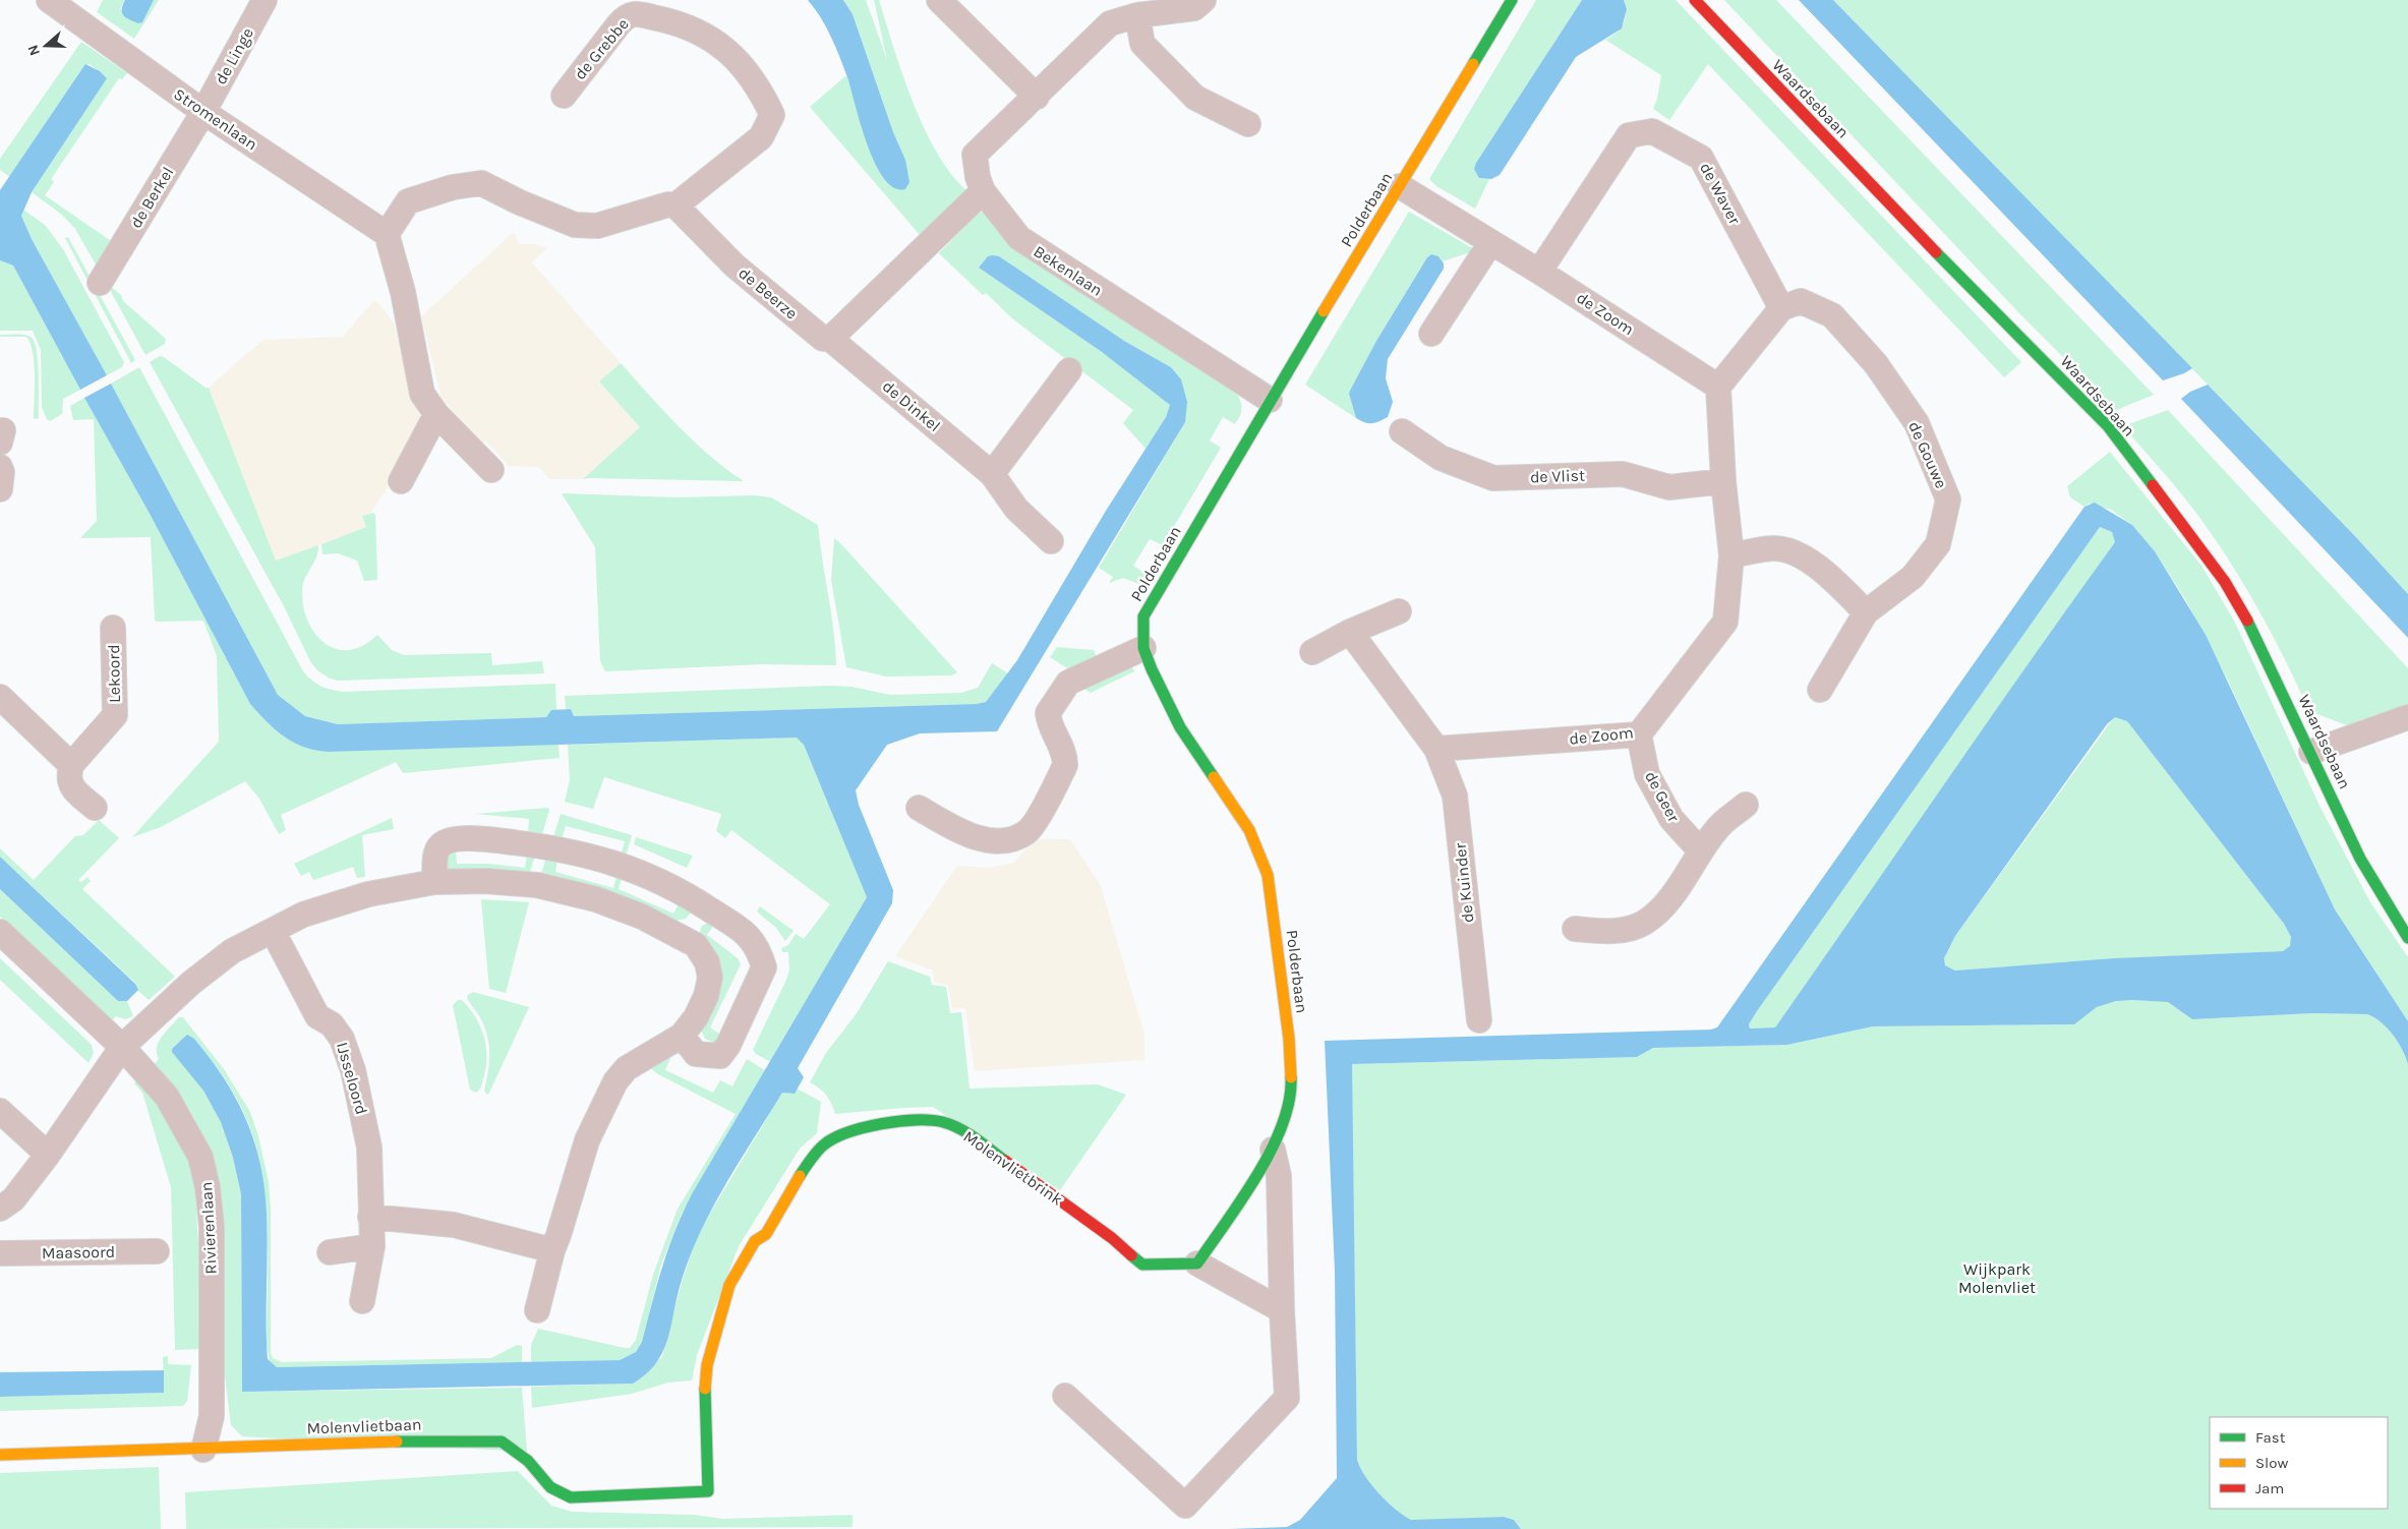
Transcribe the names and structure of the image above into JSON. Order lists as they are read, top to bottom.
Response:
{
  "streets": {
    "street": [
      "de Grebbe",
      "de Linge",
      "Waardsebaan",
      "Stromenlaan",
      "de Waver",
      "de Berkel",
      "Polderbaan",
      "Bekenlaan",
      "de Beerze",
      "de Zoom",
      "de Dinkel",
      "de Gouwe",
      "de Vlist",
      "Lekoord",
      "de Geer",
      "de Kuinder",
      "IJsseloord",
      "Molenvlietbrink",
      "Rivierenlaan",
      "Maasoord",
      "Molenvlietbaan"
    ]
  },
  "crossings": [
    ["de Grebbe", "de Beerze"],
    ["de Linge", "Stromenlaan"],
    ["de Linge", "de Berkel"],
    ["Stromenlaan", "de Berkel"],
    ["de Waver", "de Zoom"],
    ["de Waver", "de Gouwe"],
    ["Polderbaan", "Bekenlaan"],
    ["Polderbaan", "de Zoom"],
    ["Polderbaan", "Molenvlietbrink"],
    ["de Beerze", "de Dinkel"],
    ["de Zoom", "de Vlist"],
    ["de Zoom", "de Geer"],
    ["de Zoom", "de Kuinder"],
    ["Molenvlietbrink", "Molenvlietbaan"],
    ["Rivierenlaan", "Molenvlietbaan"]
  ],
  "parks": ["Wijkpark Molenvliet"],
  "legend": ["Fast", "Slow", "Jam"],
  "north": "left"
}
